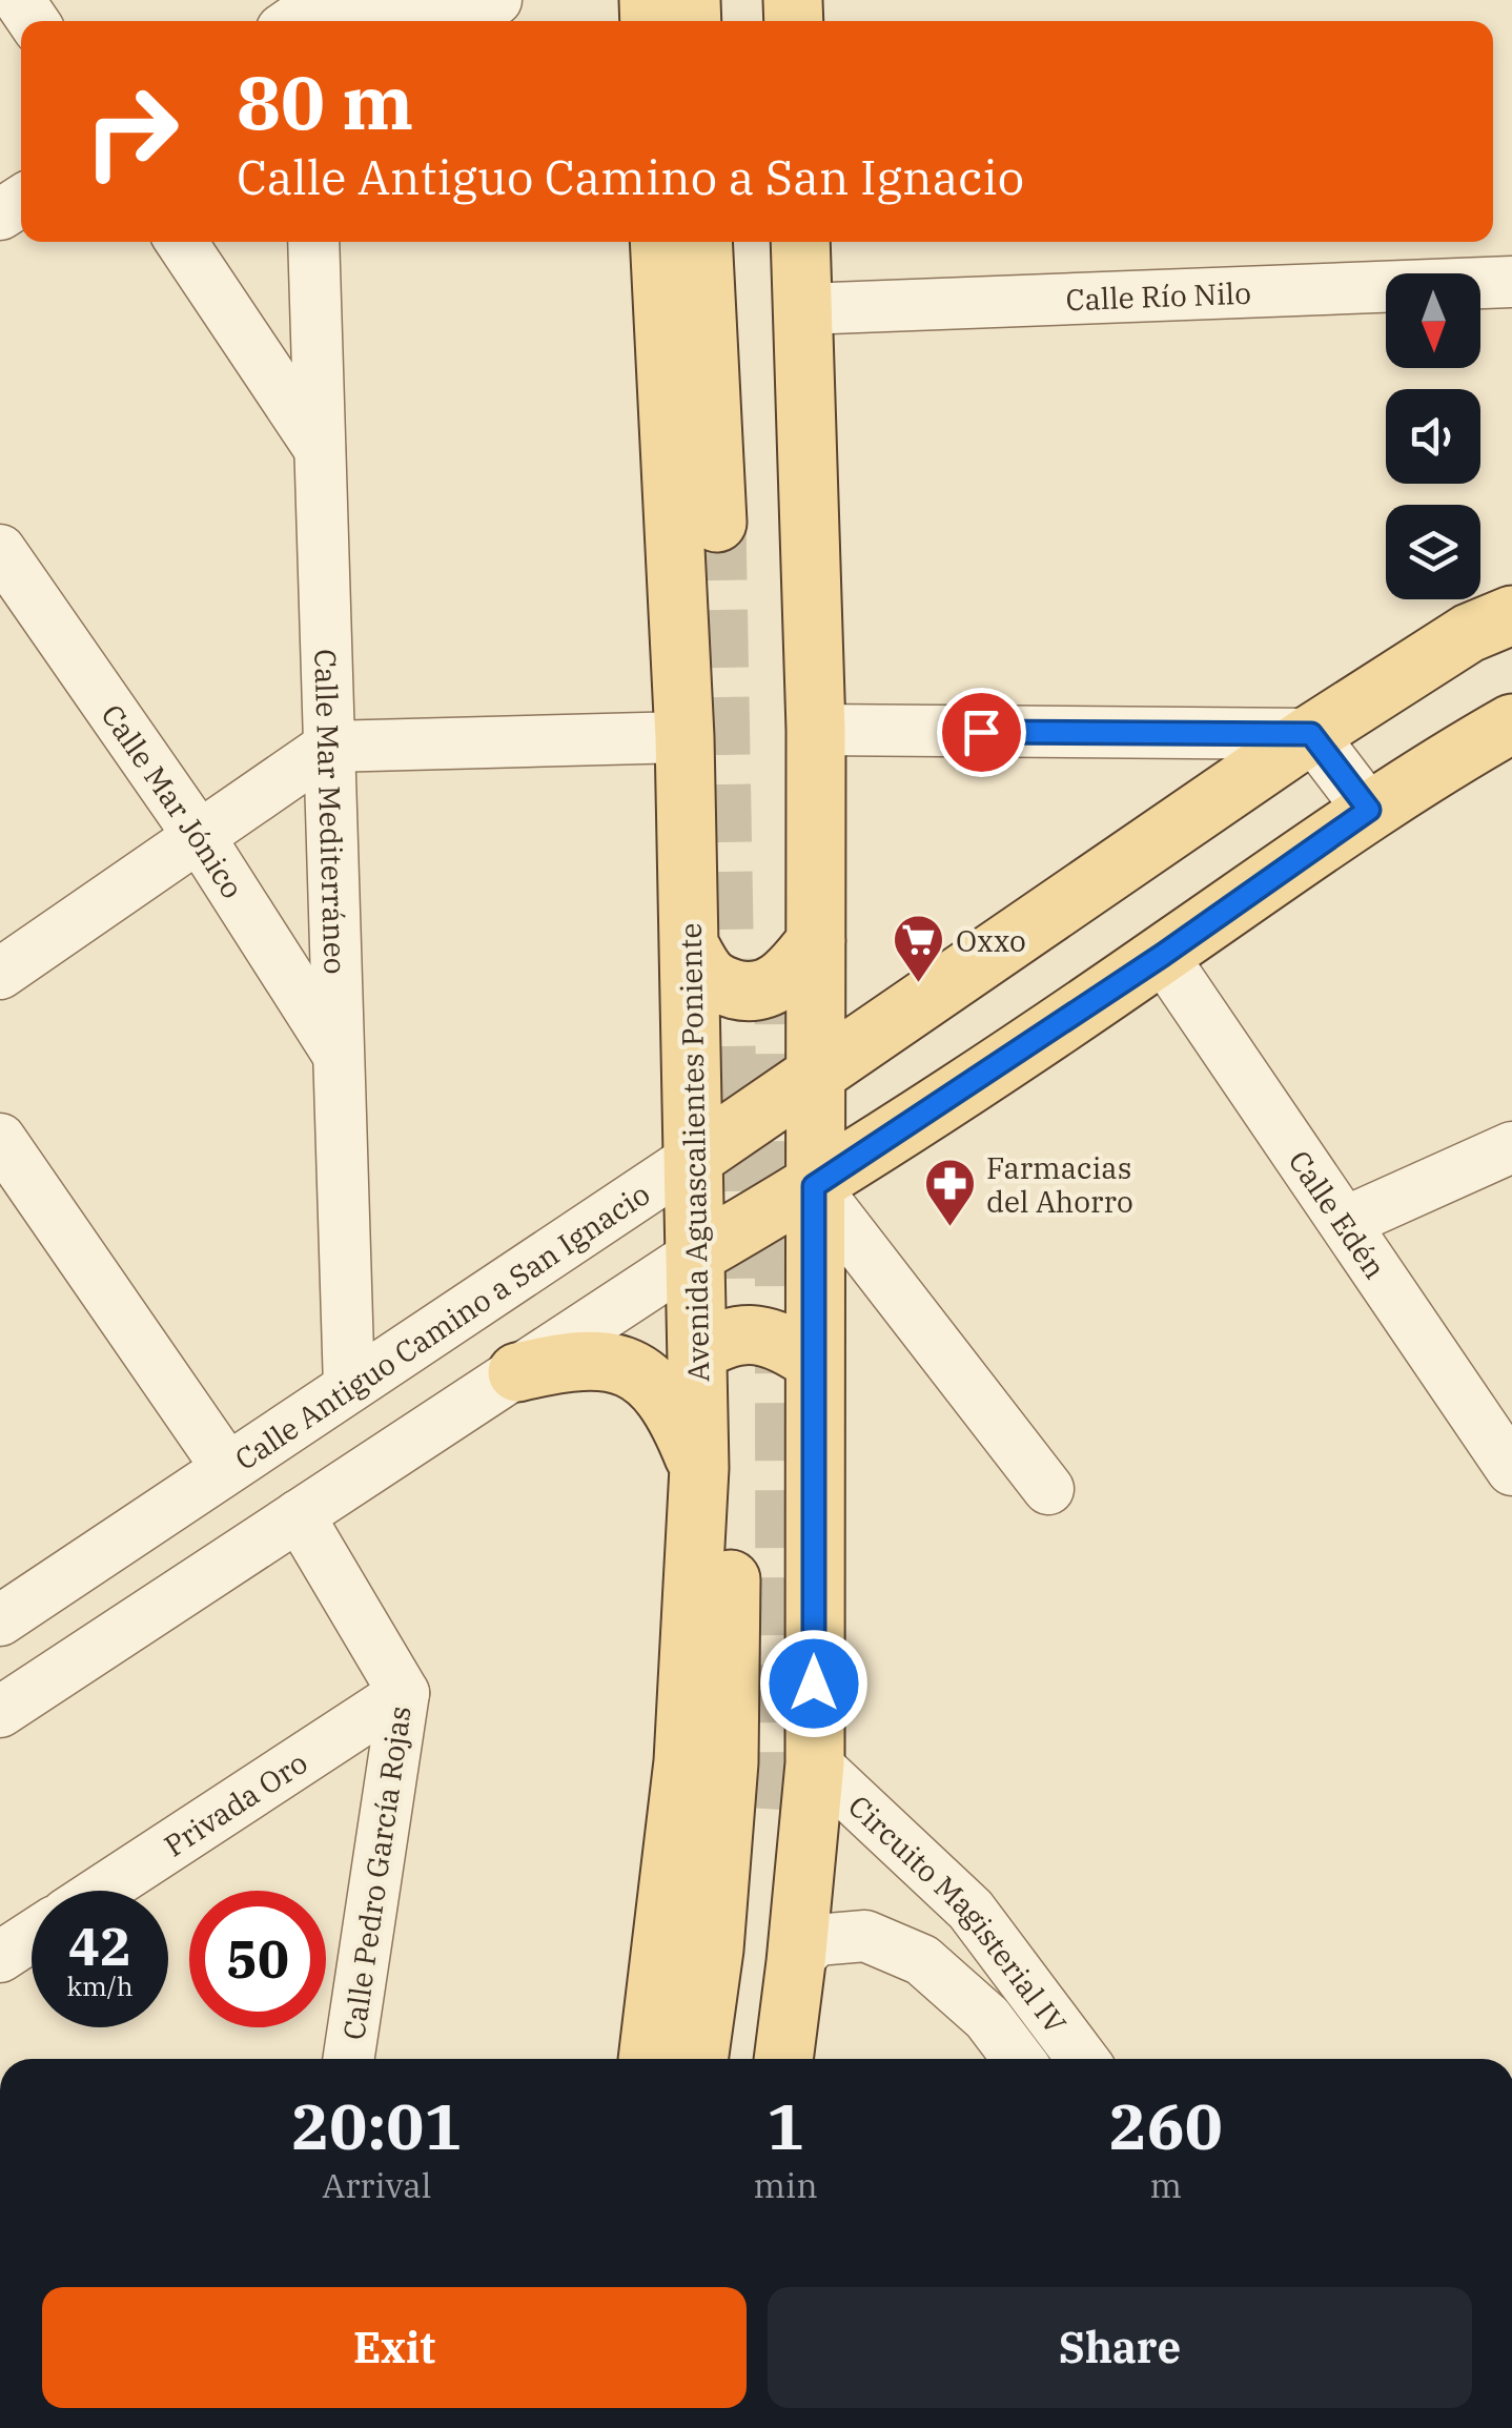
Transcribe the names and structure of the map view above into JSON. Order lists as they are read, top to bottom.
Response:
{
  "streets": {
    "main road": ["Avenida Aguascalientes Poniente", "Calle Antiguo Camino a San Ignacio"],
    "street": [
      "Calle Río Nilo",
      "Calle Mar Jónico",
      "Calle Mar Mediterráneo",
      "Calle Edén",
      "Privada Oro",
      "Calle Pedro García Rojas",
      "Circuito Magisterial IV"
    ]
  },
  "crossings": [
    ["Calle Mar Jónico", "Calle Mar Mediterráneo"],
    ["Calle Mar Mediterráneo", "Calle Antiguo Camino a San Ignacio"],
    ["Avenida Aguascalientes Poniente", "Calle Antiguo Camino a San Ignacio"],
    ["Privada Oro", "Calle Pedro García Rojas"]
  ],
  "places": {
    "supermarket": ["Oxxo"],
    "pharmacy": ["Farmacias del Ahorro"]
  },
  "north": "bottom",
  "page": {
    "turn": ["80 m", "Calle Antiguo Camino a San Ignacio"],
    "speed": "42 km/h",
    "limit": "50",
    "eta": [
      "20:01",
      "Arrival",
      "1",
      "min",
      "260",
      "m"
    ],
    "buttons": ["Exit", "Share"]
  }
}
